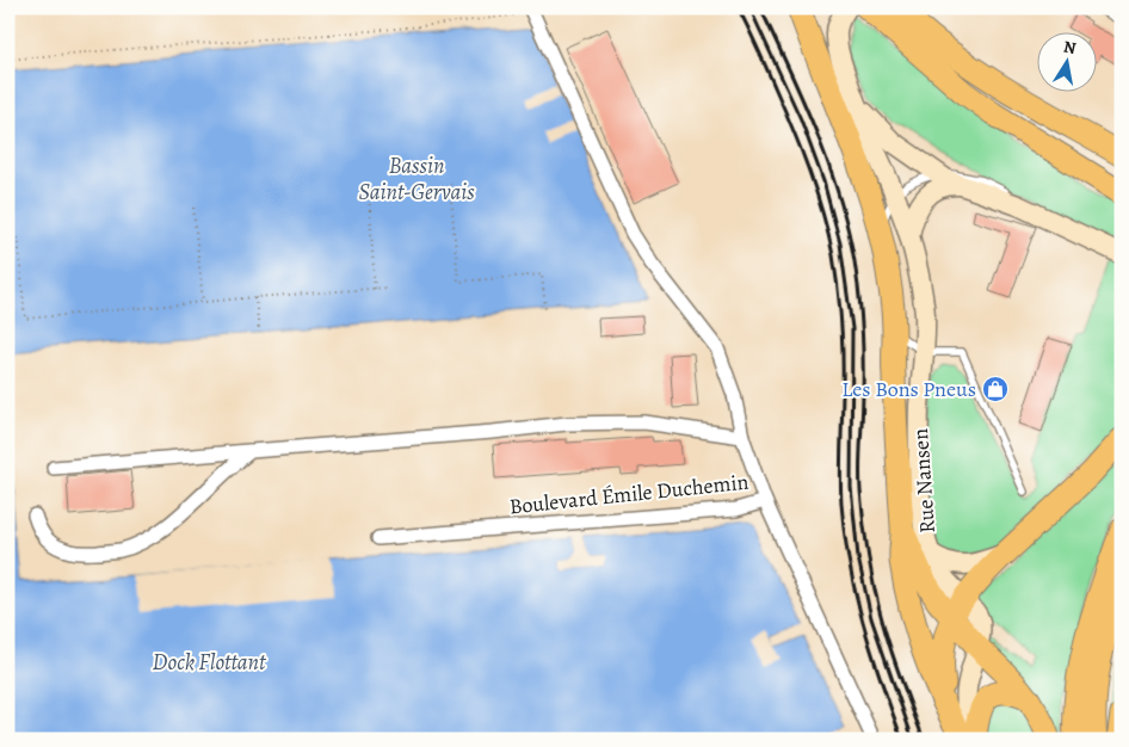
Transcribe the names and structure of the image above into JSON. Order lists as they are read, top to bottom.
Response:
{
  "streets": {
    "main road": ["Rue Nansen"],
    "street": ["Boulevard Émile Duchemin"]
  },
  "water": ["Bassin Saint-Gervais", "Dock Flottant"],
  "places": {
    "shop": ["Les Bons Pneus"]
  },
  "north": "top"
}
